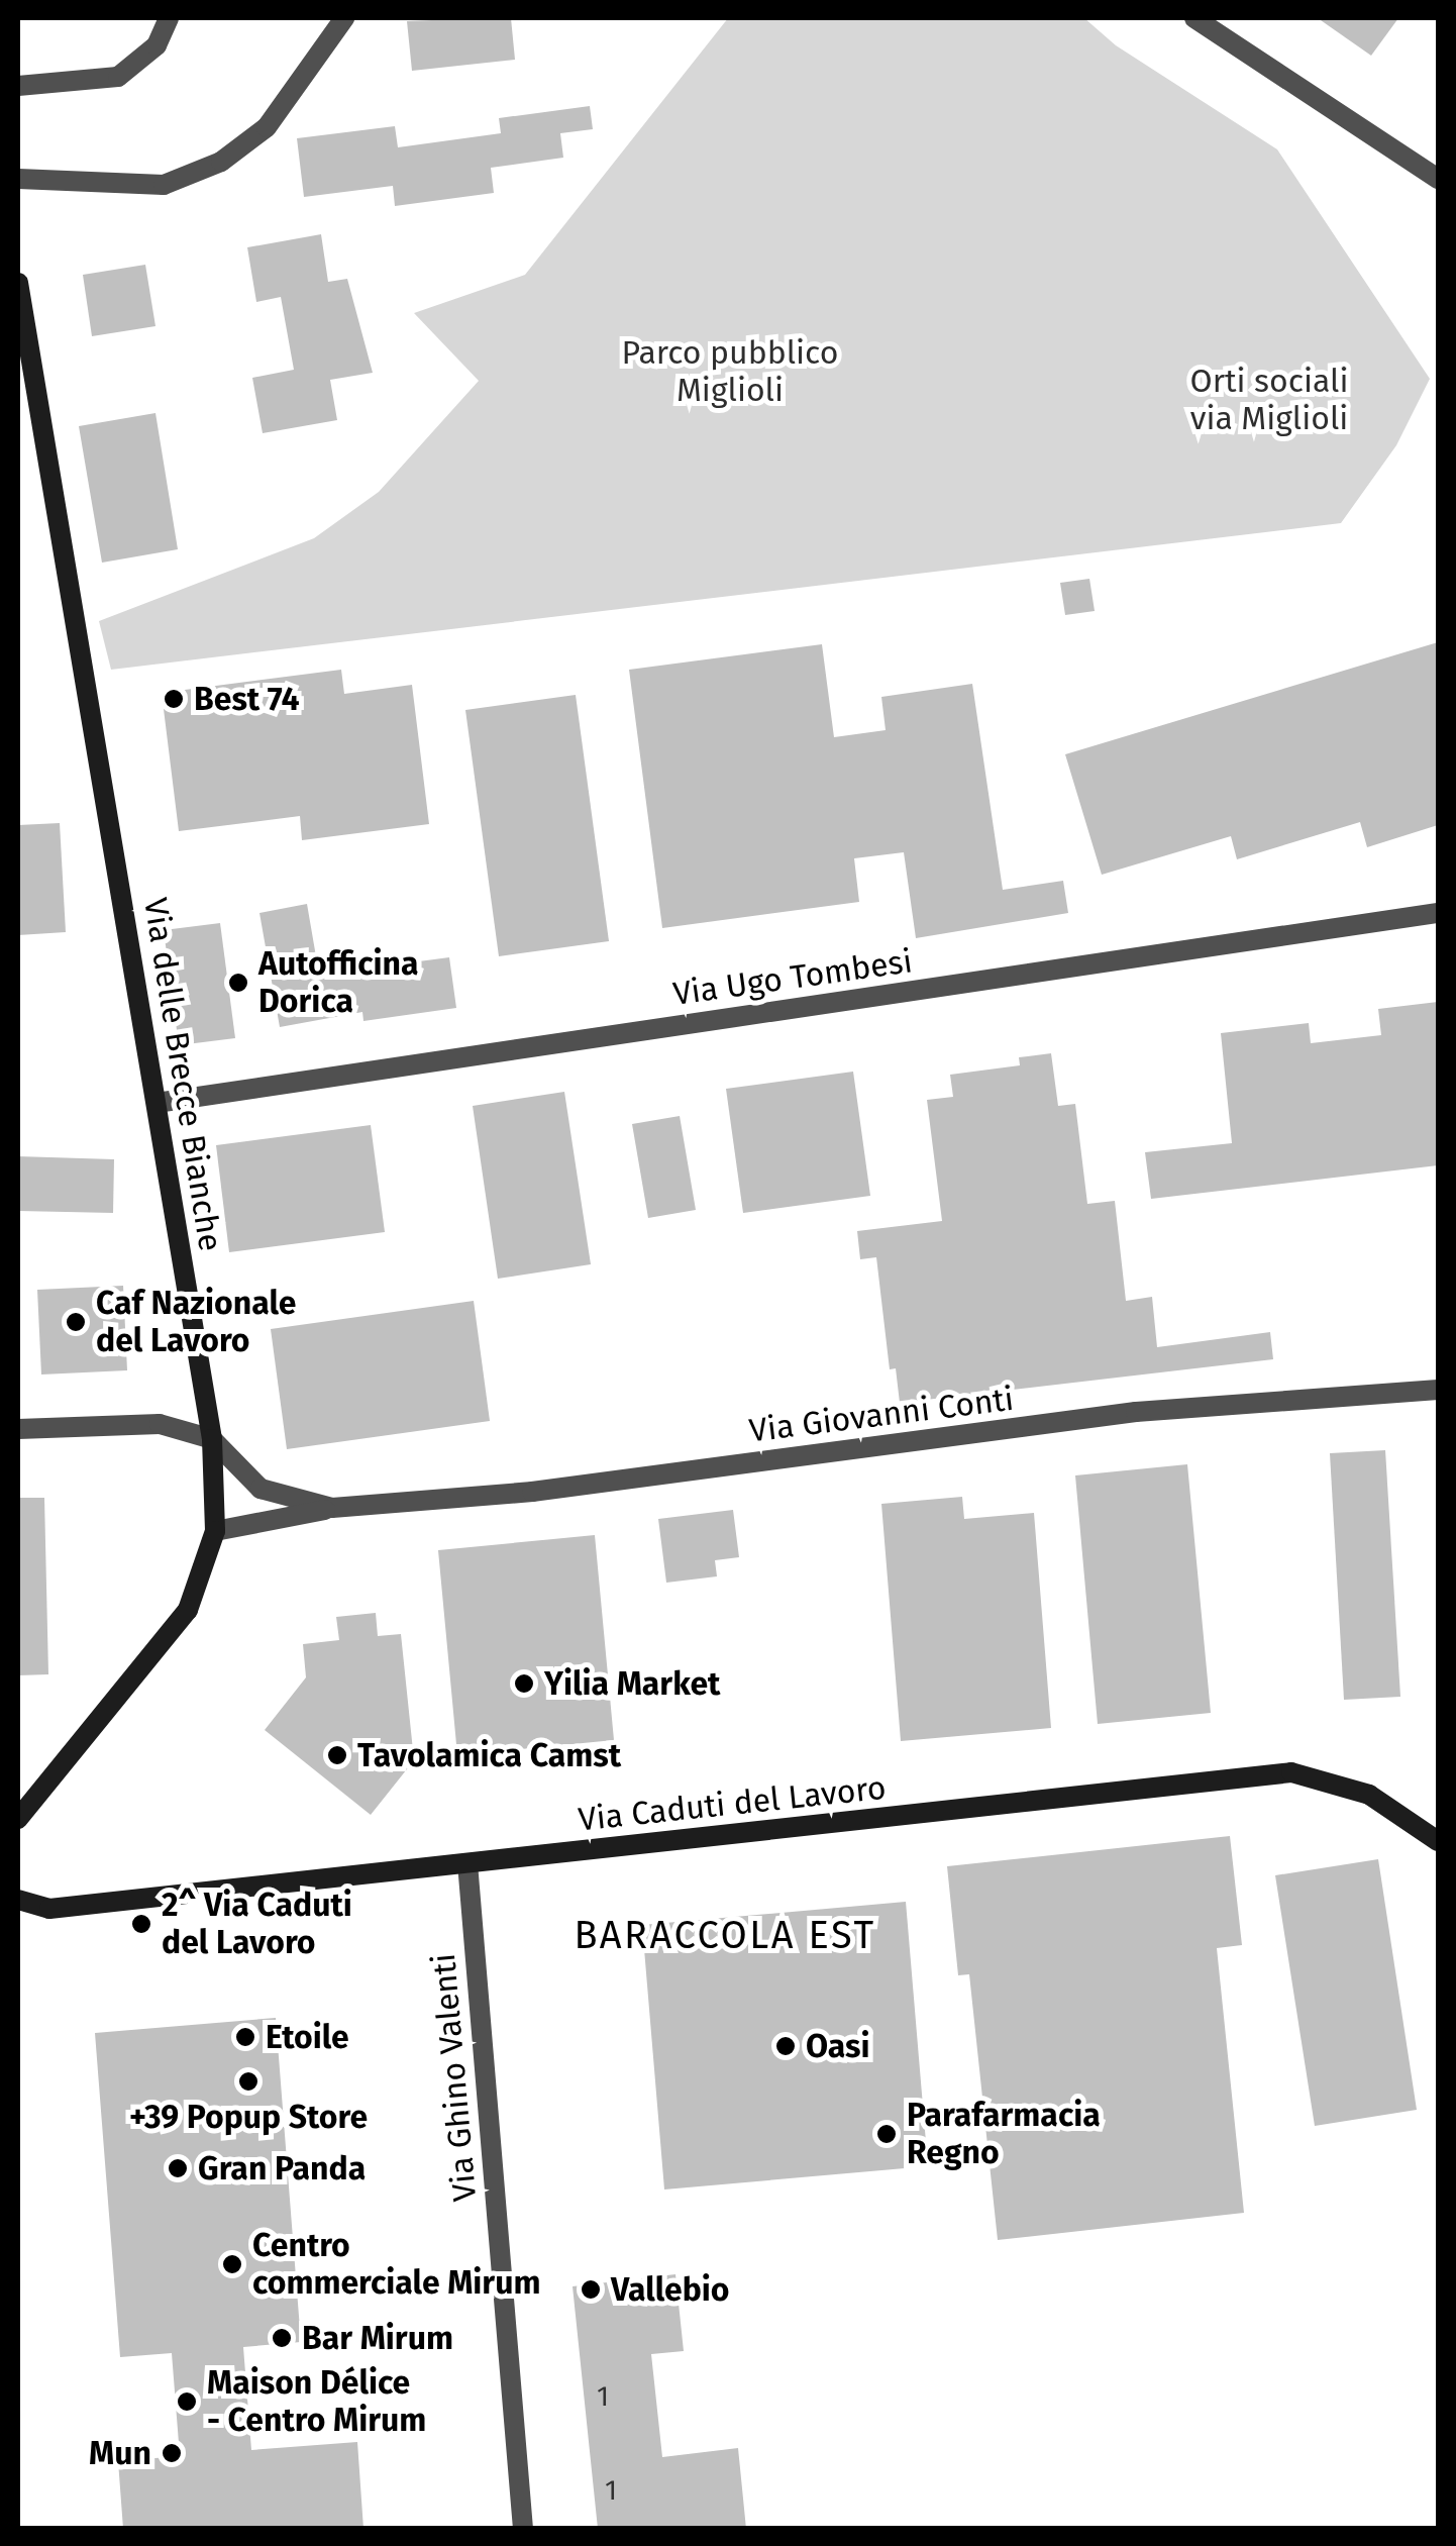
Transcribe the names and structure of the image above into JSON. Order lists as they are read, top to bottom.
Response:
{
  "streets": {
    "street": [
      "Via Ugo Tombesi",
      "Via delle Brecce Bianche",
      "Via Giovanni Conti",
      "Via Caduti del Lavoro",
      "Via Ghino Valenti"
    ]
  },
  "crossings": [
    ["Via Ugo Tombesi", "Via delle Brecce Bianche"],
    ["Via delle Brecce Bianche", "Via Giovanni Conti"],
    ["Via Caduti del Lavoro", "Via Ghino Valenti"]
  ],
  "districts": ["BARACCOLA EST"],
  "parks": ["Parco pubblico Miglioli", "Orti sociali via Miglioli"],
  "places": [
    "Best 74",
    "Autofficina Dorica",
    "Caf Nazionale del Lavoro",
    "Yilia Market",
    "Tavolamica Camst",
    "2^ Via Caduti del Lavoro",
    "Etoile",
    "Oasi",
    "+39 Popup Store",
    "Parafarmacia Regno",
    "Gran Panda",
    "Centro commerciale Mirum",
    "Vallebio",
    "Bar Mirum",
    "Maison Délice - Centro Mirum",
    "Mun"
  ],
  "house_numbers": ["1", "1"]
}
